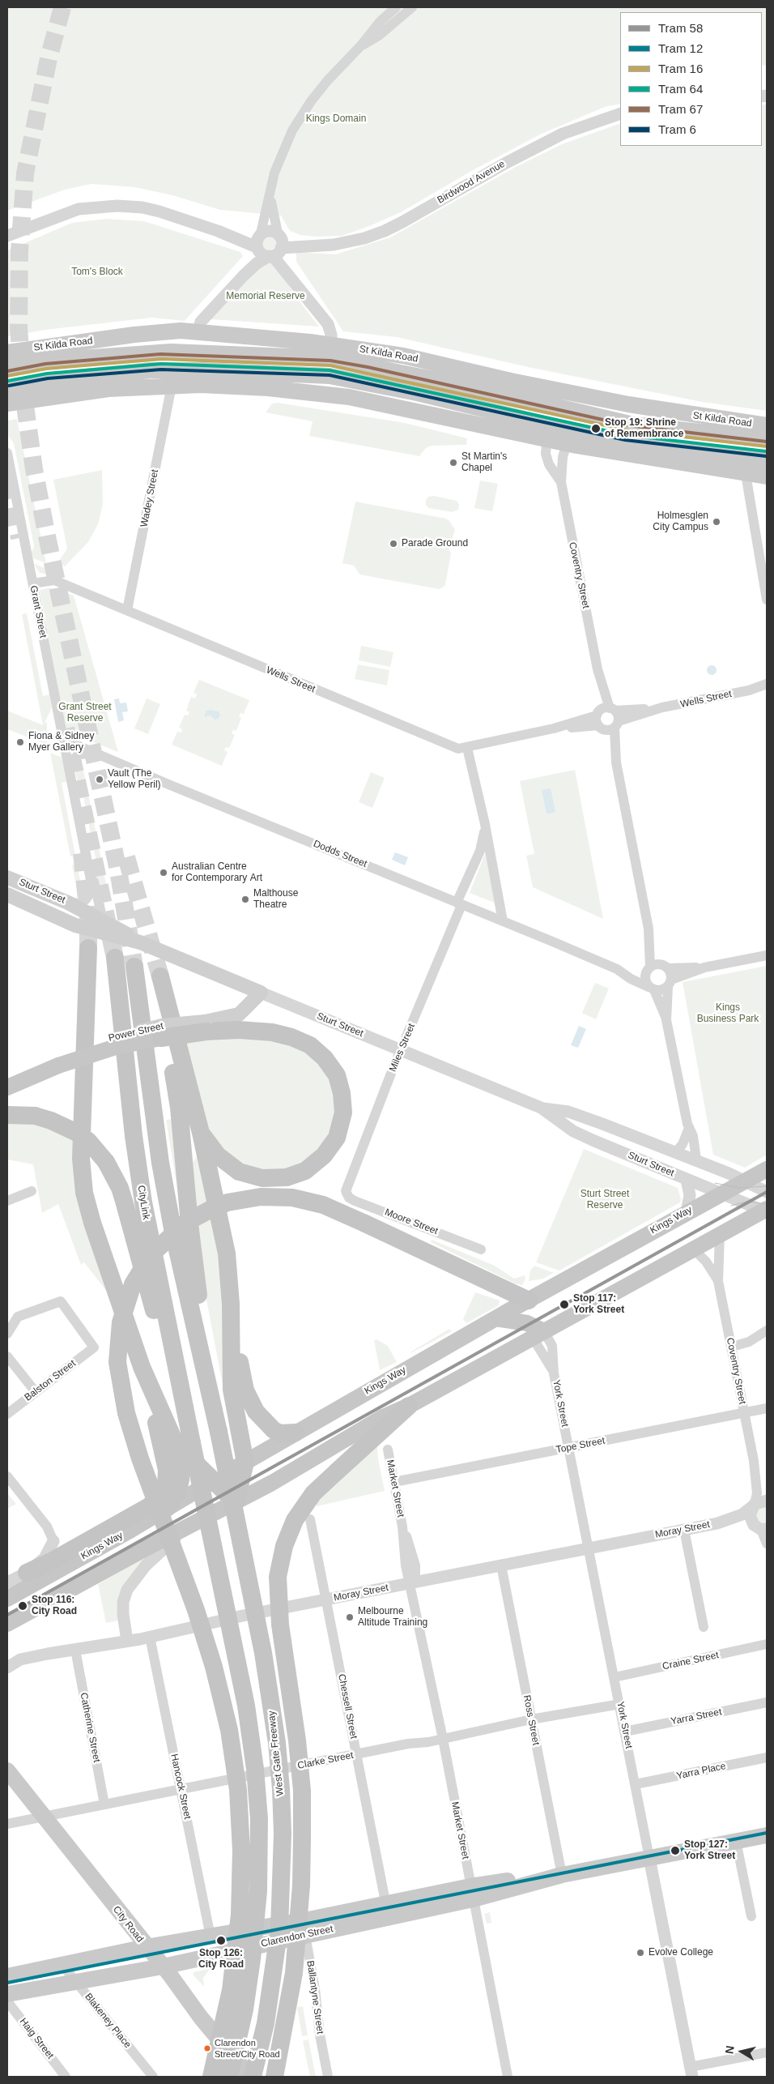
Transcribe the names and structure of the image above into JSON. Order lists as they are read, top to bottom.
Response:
{
  "streets": {
    "highway": [
      "Power Street",
      "CityLink",
      "Kings Way",
      "West Gate Freeway"
    ],
    "main road": [
      "St Kilda Road",
      "Sturt Street",
      "City Road",
      "Clarendon Street"
    ],
    "street": [
      "Birdwood Avenue",
      "Wadey Street",
      "Coventry Street",
      "Grant Street",
      "Wells Street",
      "Dodds Street",
      "Miles Street",
      "Moore Street",
      "Balston Street",
      "York Street",
      "Tope Street",
      "Market Street",
      "Moray Street",
      "Craine Street",
      "Chessell Street",
      "Yarra Street",
      "Ross Street",
      "Catherine Street",
      "Clarke Street",
      "Yarra Place",
      "Hancock Street",
      "Ballantyne Street",
      "Blakeney Place",
      "Haig Street"
    ]
  },
  "crossings": [
    ["Wadey Street", "Wells Street"],
    ["Coventry Street", "Wells Street"],
    ["Coventry Street", "Dodds Street"],
    ["Coventry Street", "Tope Street"],
    ["Coventry Street", "Moray Street"],
    ["Grant Street", "Wells Street"],
    ["Grant Street", "Dodds Street"],
    ["Grant Street", "Sturt Street"],
    ["Wells Street", "Miles Street"],
    ["Dodds Street", "Miles Street"],
    ["Sturt Street", "Power Street"],
    ["Sturt Street", "Miles Street"],
    ["Sturt Street", "Kings Way"],
    ["Miles Street", "Moore Street"],
    ["York Street", "Tope Street"],
    ["York Street", "Moray Street"],
    ["York Street", "Craine Street"],
    ["York Street", "Yarra Street"],
    ["York Street", "Clarke Street"],
    ["York Street", "Yarra Place"],
    ["York Street", "Clarendon Street"],
    ["Tope Street", "Market Street"],
    ["Market Street", "Moray Street"],
    ["Market Street", "Clarke Street"],
    ["Market Street", "Clarendon Street"],
    ["Moray Street", "Chessell Street"],
    ["Moray Street", "Ross Street"],
    ["Moray Street", "Catherine Street"],
    ["Moray Street", "Hancock Street"],
    ["Chessell Street", "Clarke Street"],
    ["Chessell Street", "Clarendon Street"],
    ["Ross Street", "Clarke Street"],
    ["Ross Street", "Clarendon Street"],
    ["Catherine Street", "Clarke Street"],
    ["West Gate Freeway", "City Road"],
    ["Clarke Street", "Hancock Street"],
    ["Clarke Street", "City Road"],
    ["Hancock Street", "Clarendon Street"],
    ["City Road", "Clarendon Street"],
    ["Clarendon Street", "Ballantyne Street"],
    ["Clarendon Street", "Blakeney Place"]
  ],
  "parks": [
    "Kings Domain",
    "Tom's Block",
    "Memorial Reserve",
    "Grant Street Reserve",
    "Kings Business Park",
    "Sturt Street Reserve"
  ],
  "places": [
    "Stop 19: Shrine of Remembrance",
    "St Martin's Chapel",
    "Holmesglen City Campus",
    "Parade Ground",
    "Fiona & Sidney Myer Gallery",
    "Vault (The Yellow Peril)",
    "Australian Centre for Contemporary Art",
    "Malthouse Theatre",
    "Stop 117: York Street",
    "Stop 116: City Road",
    "Melbourne Altitude Training",
    "Stop 127: York Street",
    "Stop 126: City Road",
    "Evolve College",
    "Clarendon Street/City Road"
  ],
  "lines": [
    "tram line 67",
    "tram line 16",
    "tram line 64",
    "tram line 6",
    "tram line 58",
    "tram line 12"
  ],
  "legend": [
    "Tram 58",
    "Tram 12",
    "Tram 16",
    "Tram 64",
    "Tram 67",
    "Tram 6"
  ],
  "north": "left"
}
